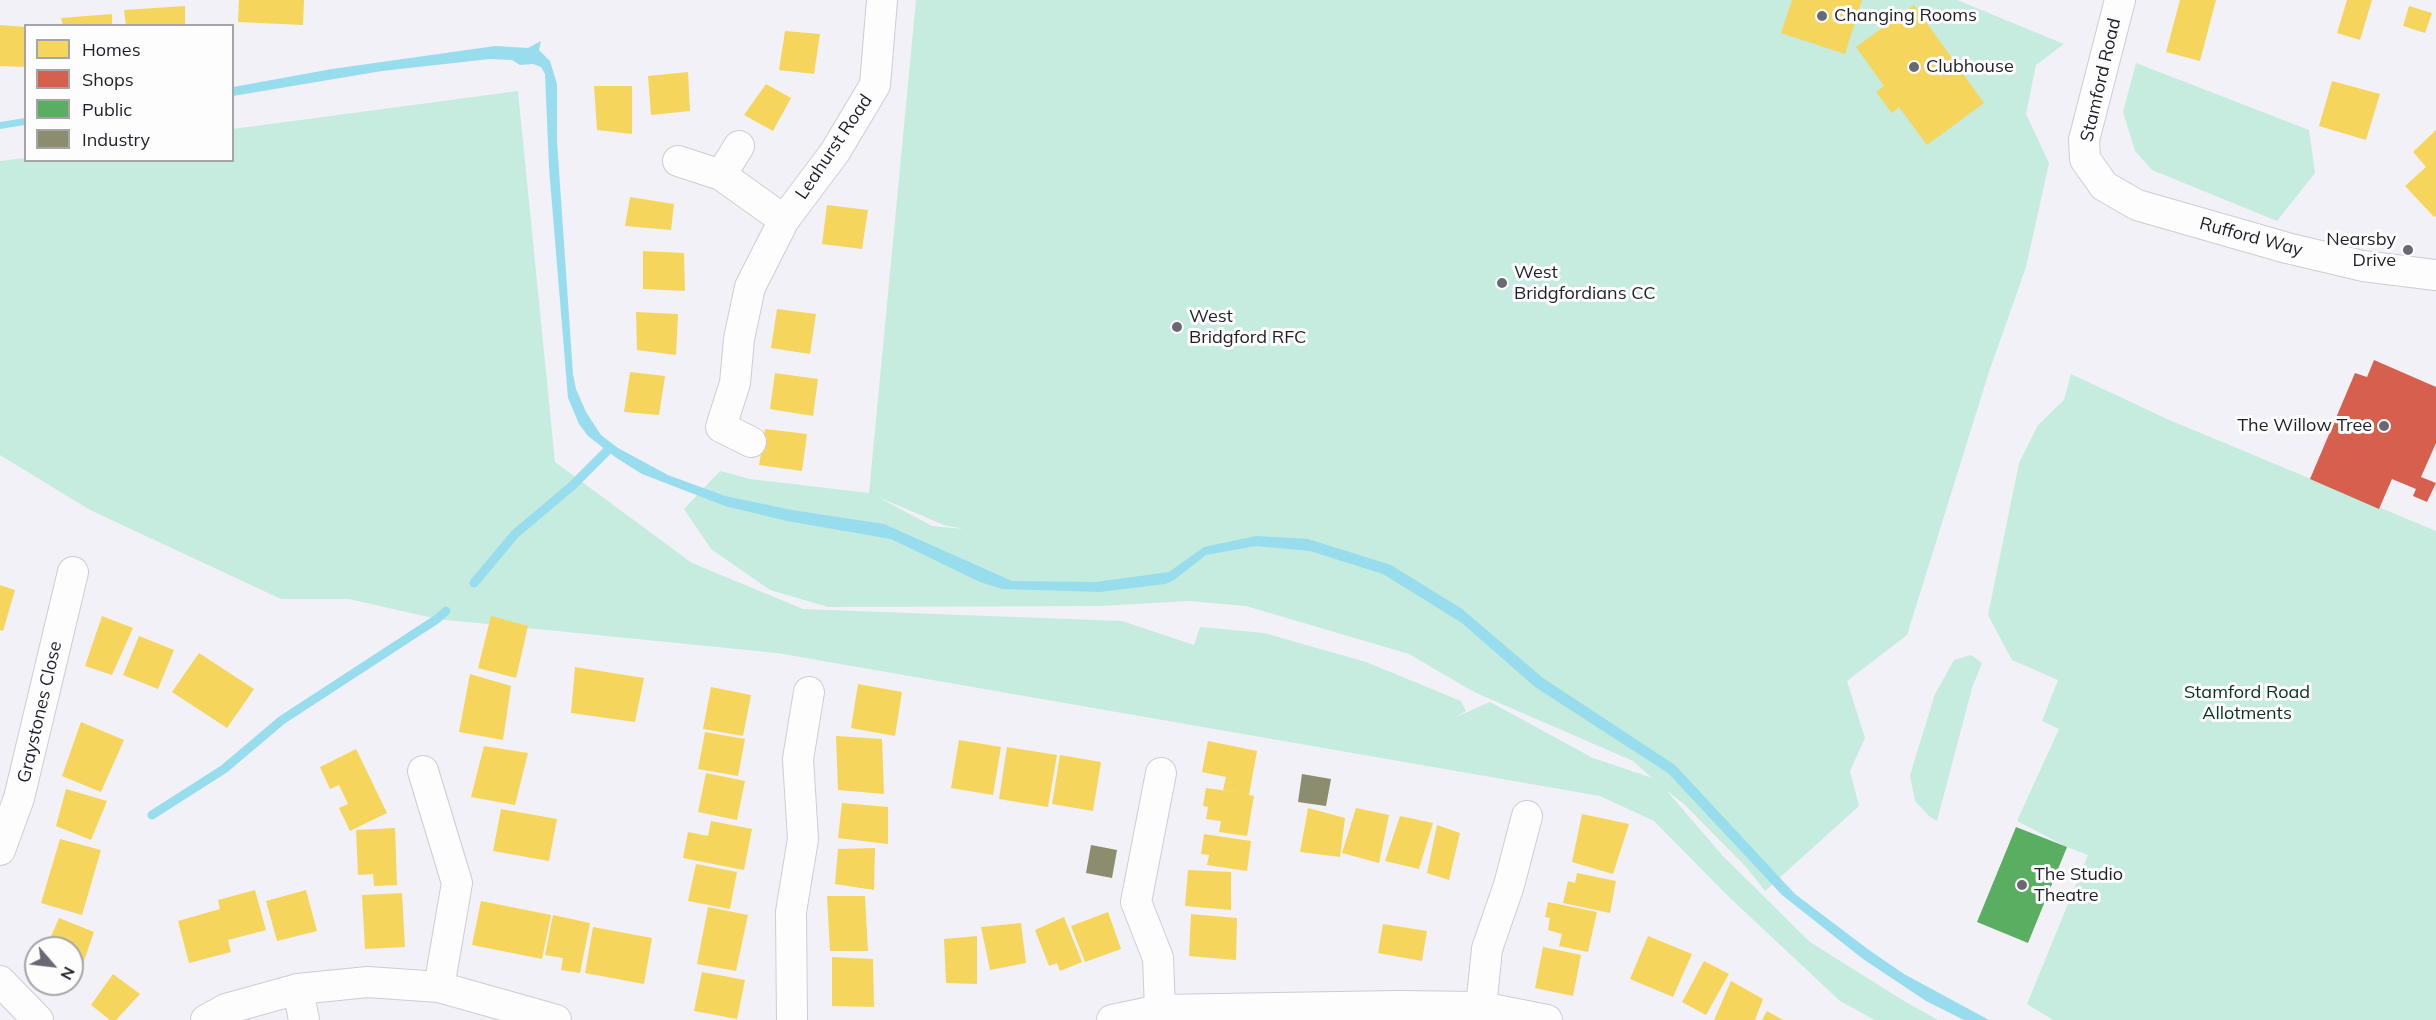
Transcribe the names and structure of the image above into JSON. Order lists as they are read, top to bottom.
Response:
{
  "streets": {
    "street": [
      "Stamford Road",
      "Leahurst Road",
      "Rufford Way",
      "Graystones Close"
    ]
  },
  "crossings": [
    ["Stamford Road", "Rufford Way"]
  ],
  "parks": ["Stamford Road Allotments"],
  "places": [
    "Changing Rooms",
    "Clubhouse",
    "Nearsby Drive",
    "West Bridgfordians CC",
    "West Bridgford RFC",
    "The Willow Tree",
    "The Studio Theatre"
  ],
  "legend": [
    "Homes",
    "Shops",
    "Public",
    "Industry"
  ],
  "north": "bottom right"
}
